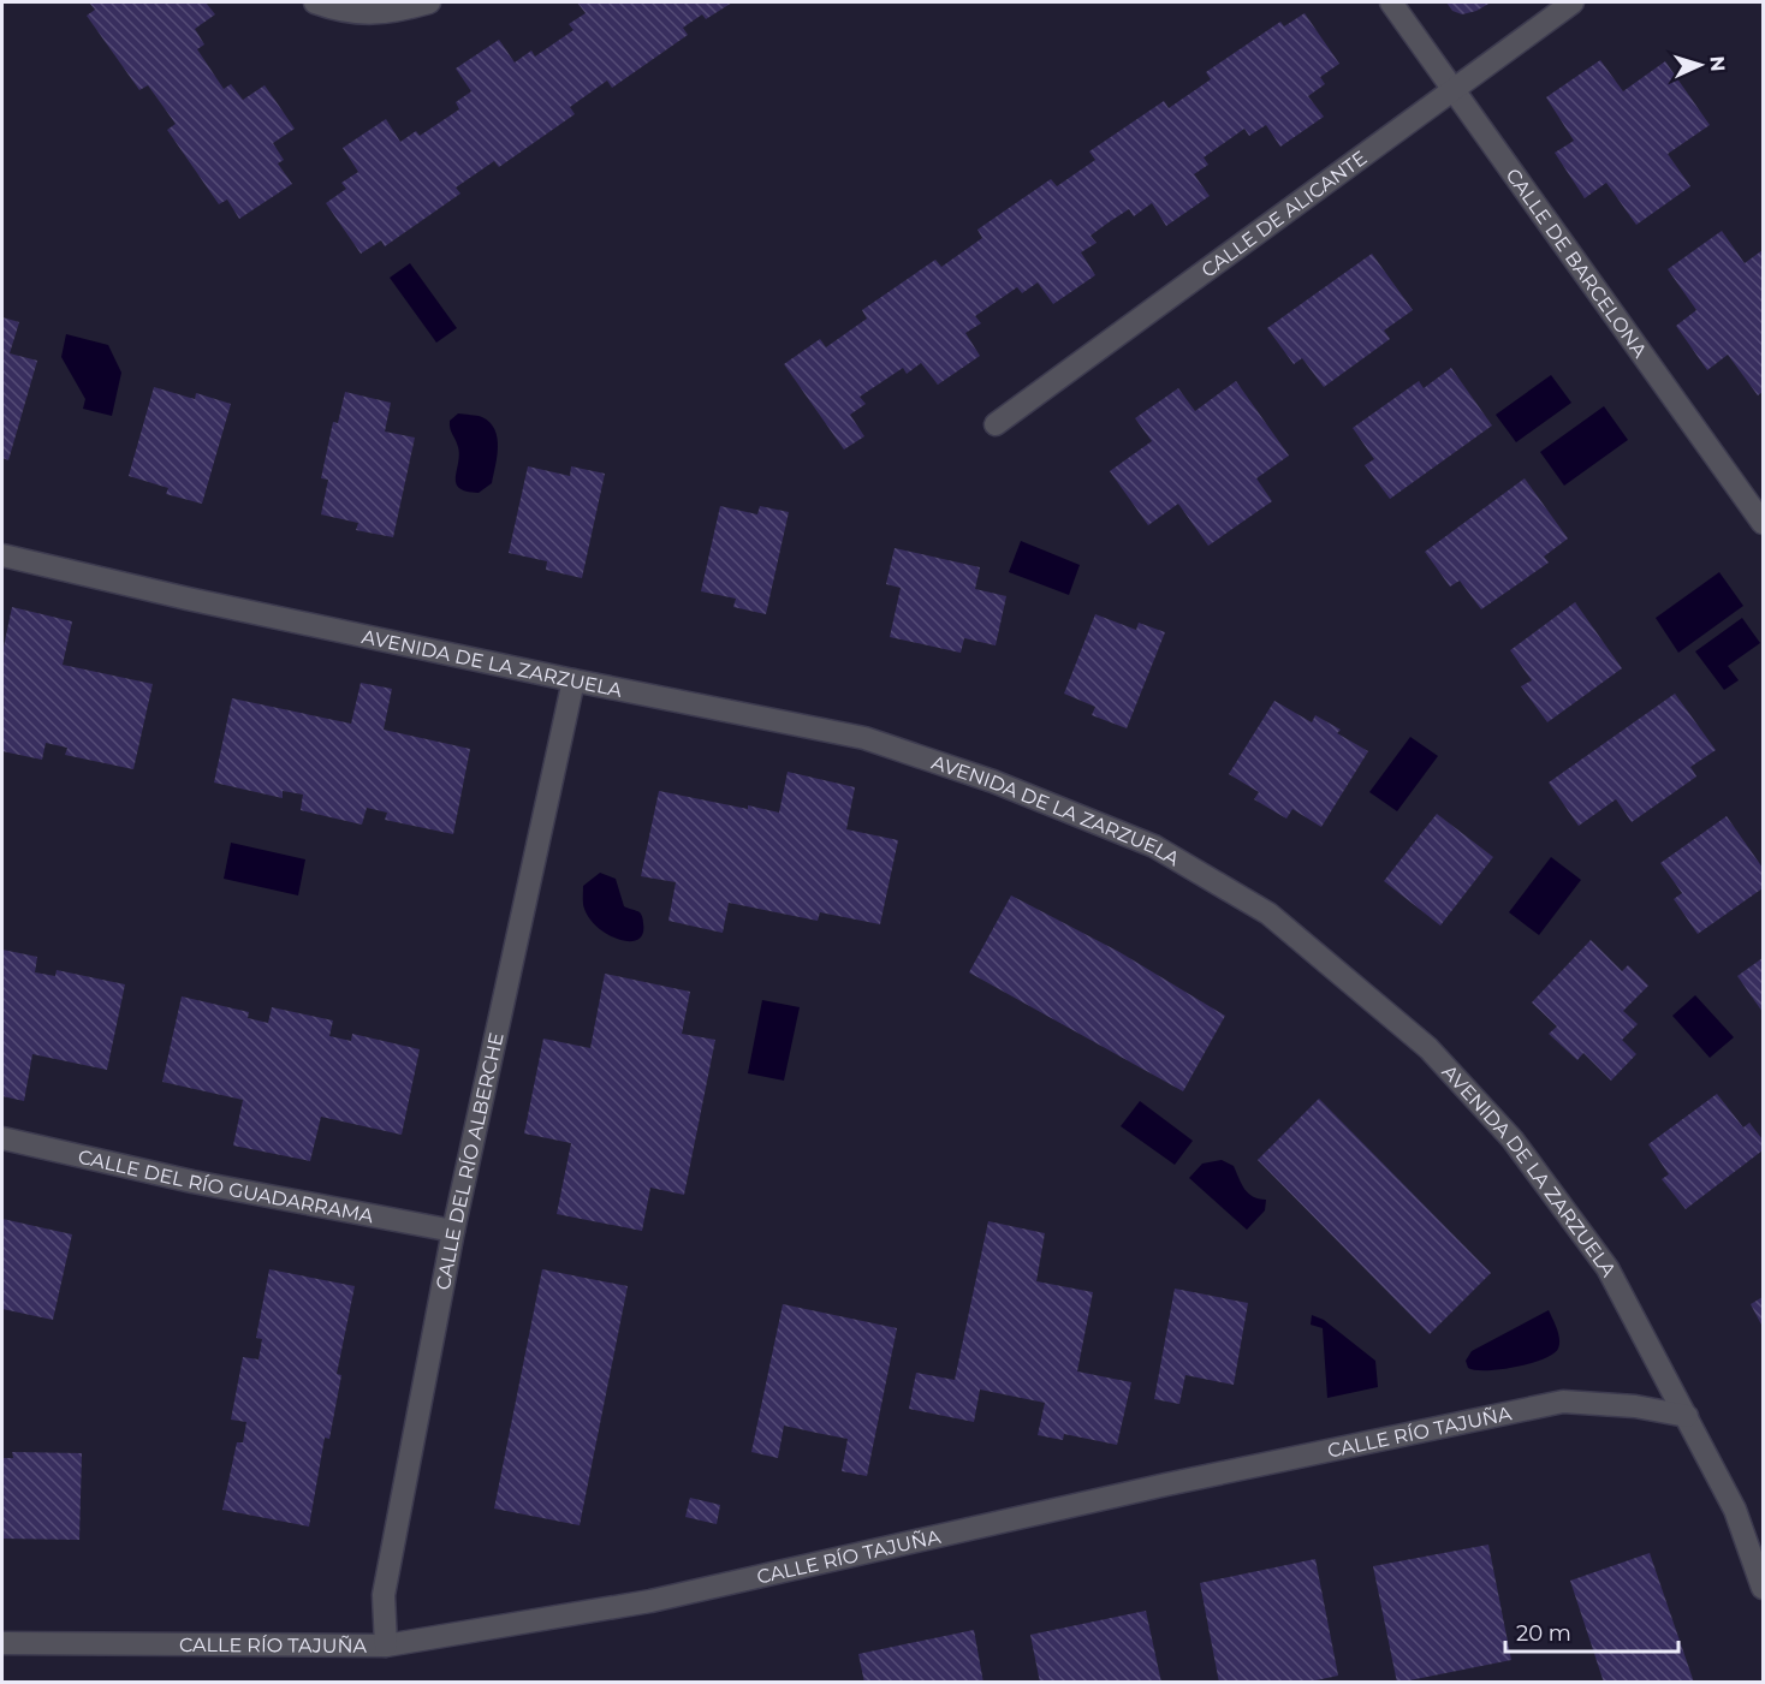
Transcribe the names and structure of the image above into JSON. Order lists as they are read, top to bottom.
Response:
{
  "streets": {
    "street": [
      "CALLE DE ALICANTE",
      "CALLE DE BARCELONA",
      "AVENIDA DE LA ZARZUELA",
      "CALLE DEL RÍO ALBERCHE",
      "CALLE DEL RÍO GUADARRAMA",
      "CALLE RÍO TAJUÑA"
    ]
  },
  "crossings": [
    ["CALLE DE ALICANTE", "CALLE DE BARCELONA"],
    ["AVENIDA DE LA ZARZUELA", "CALLE DEL RÍO ALBERCHE"],
    ["AVENIDA DE LA ZARZUELA", "CALLE RÍO TAJUÑA"],
    ["CALLE DEL RÍO ALBERCHE", "CALLE DEL RÍO GUADARRAMA"],
    ["CALLE DEL RÍO ALBERCHE", "CALLE RÍO TAJUÑA"]
  ],
  "scale_bar": "20 m",
  "north": "right"
}
